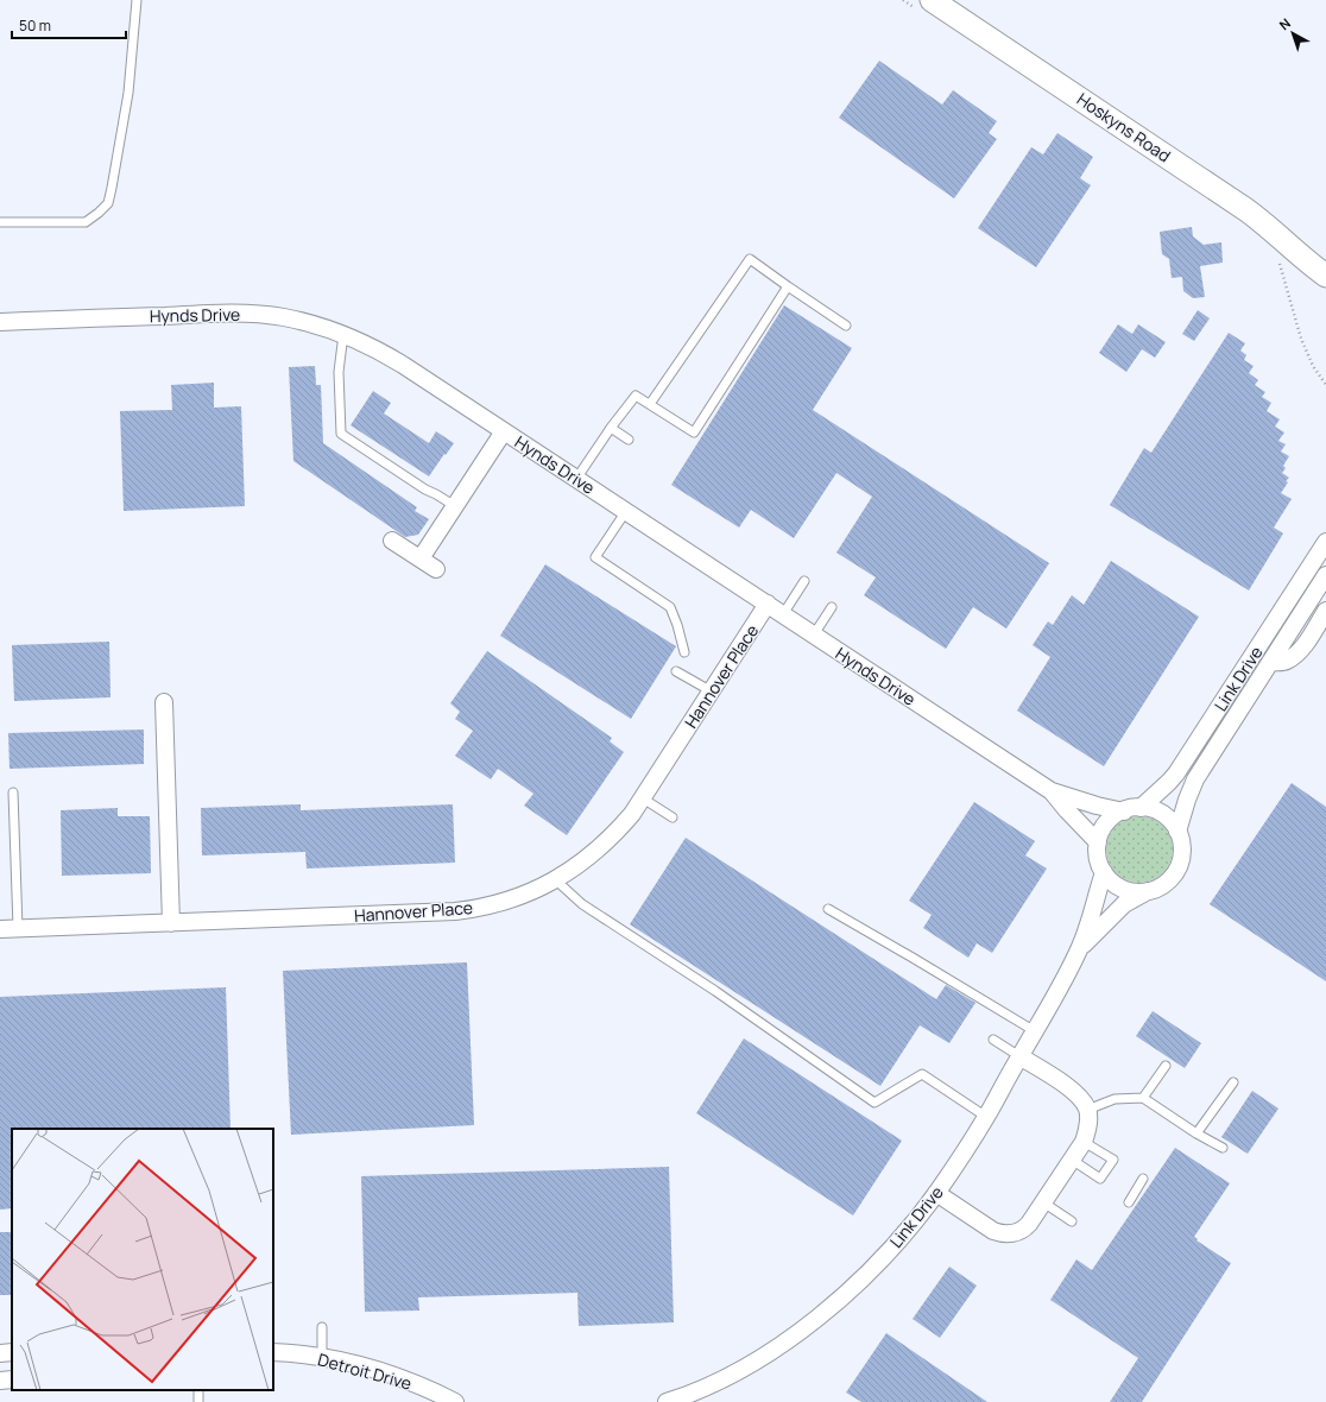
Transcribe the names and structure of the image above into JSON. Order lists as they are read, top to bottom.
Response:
{
  "streets": {
    "main road": ["Hoskyns Road"],
    "street": [
      "Hynds Drive",
      "Hannover Place",
      "Link Drive",
      "Detroit Drive"
    ]
  },
  "crossings": [
    ["Hynds Drive", "Hannover Place"],
    ["Hynds Drive", "Link Drive"]
  ],
  "scale_bar": "50 m",
  "north": "top left"
}
